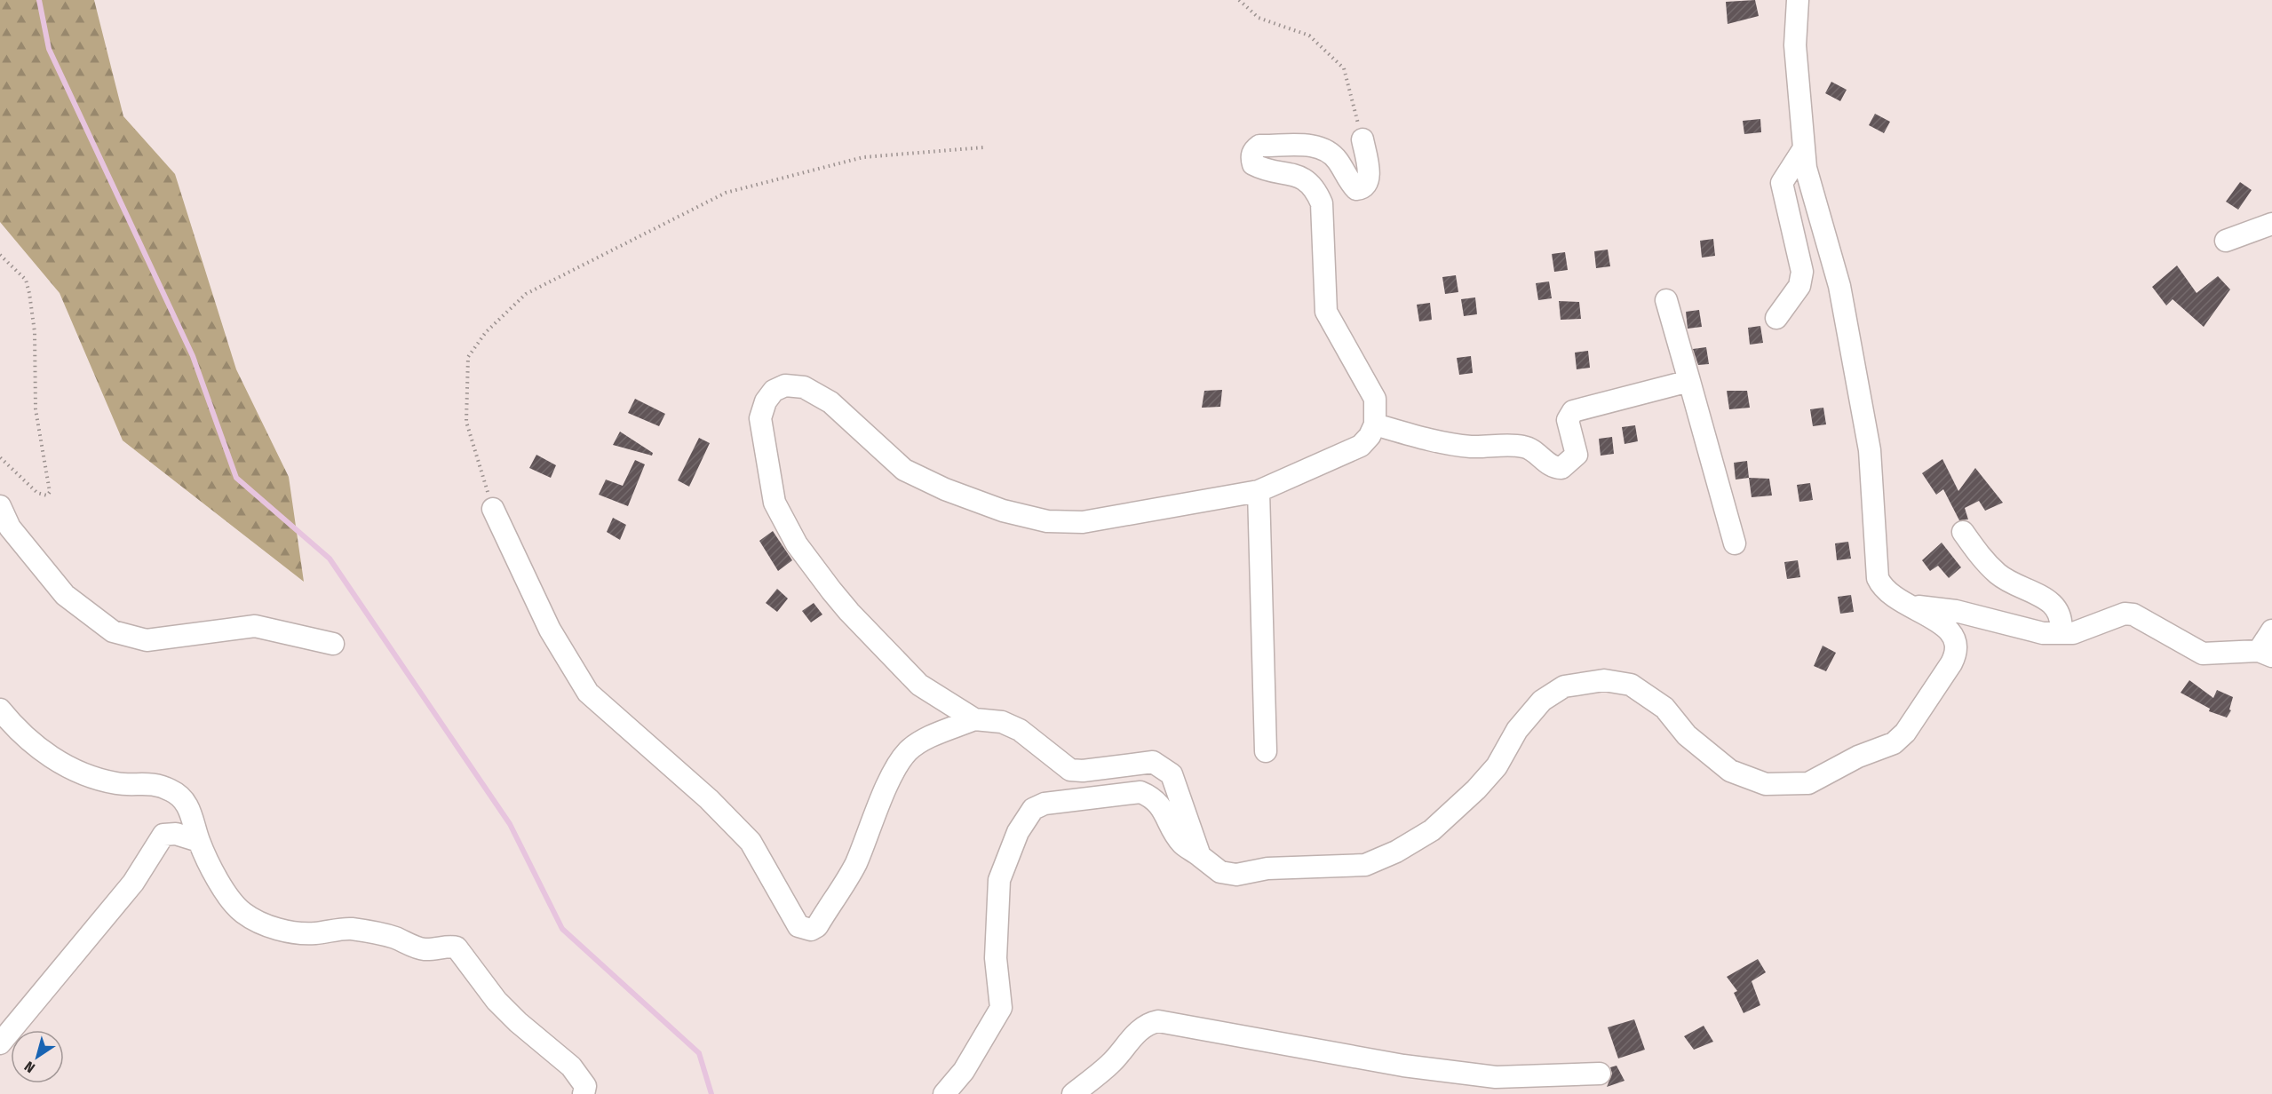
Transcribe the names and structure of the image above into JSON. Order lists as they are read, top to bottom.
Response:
{
  "north": "bottom left"
}
